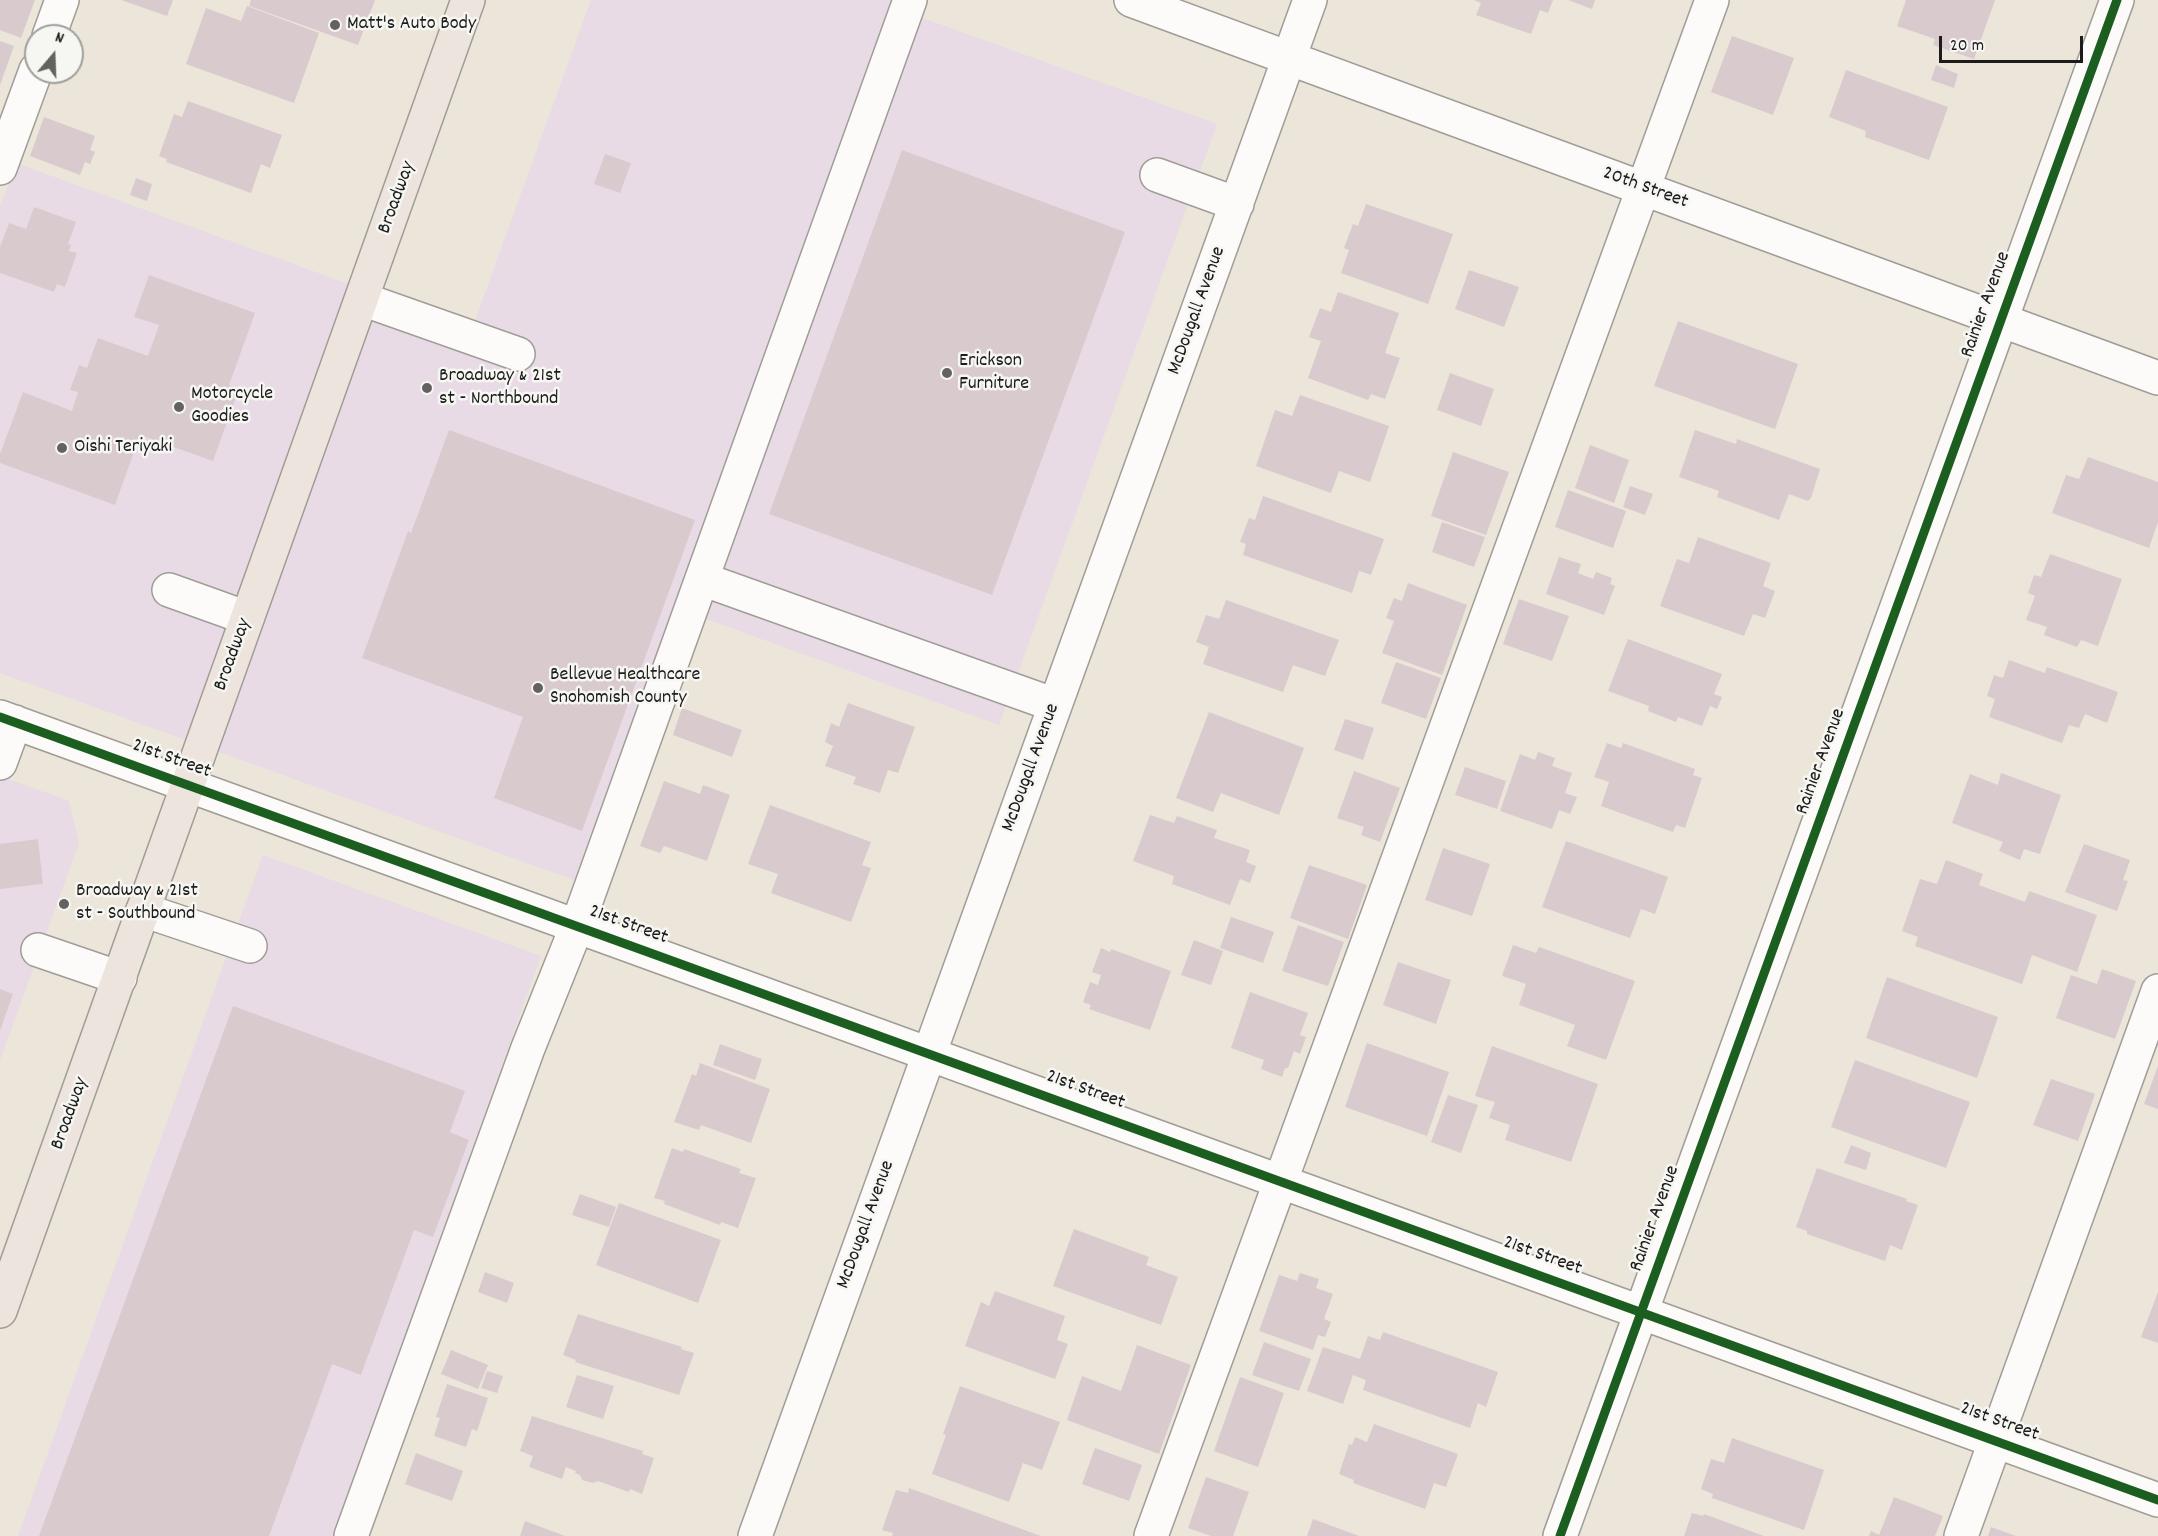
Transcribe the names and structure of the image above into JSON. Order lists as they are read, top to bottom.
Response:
{
  "streets": {
    "main road": ["Broadway"],
    "street": [
      "20th Street",
      "Rainier Avenue",
      "McDougall Avenue",
      "21st Street"
    ]
  },
  "crossings": [
    ["20th Street", "Rainier Avenue"],
    ["20th Street", "McDougall Avenue"],
    ["Broadway", "21st Street"],
    ["Rainier Avenue", "21st Street"],
    ["McDougall Avenue", "21st Street"]
  ],
  "places": [
    "Matt's Auto Body",
    "Erickson Furniture",
    "Broadway & 21st st - Northbound",
    "Motorcycle Goodies",
    "Oishi Teriyaki",
    "Bellevue Healthcare Snohomish County",
    "Broadway & 21st st - Southbound"
  ],
  "scale_bar": "20 m",
  "north": "top"
}
